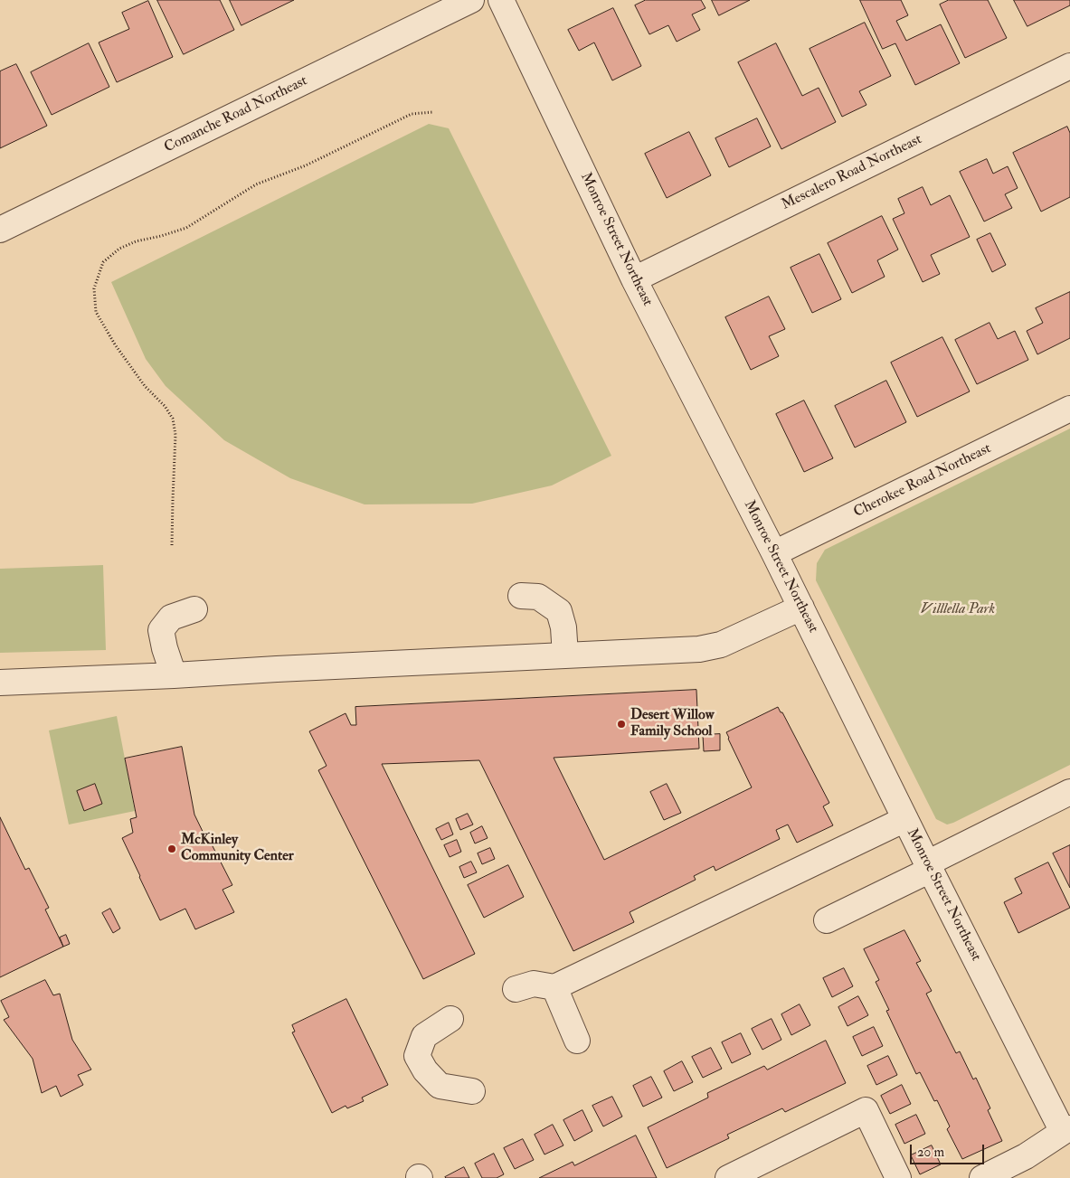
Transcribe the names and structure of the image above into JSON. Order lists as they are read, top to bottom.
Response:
{
  "streets": {
    "street": [
      "Comanche Road Northeast",
      "Mescalero Road Northeast",
      "Monroe Street Northeast",
      "Cherokee Road Northeast"
    ]
  },
  "crossings": [
    ["Mescalero Road Northeast", "Monroe Street Northeast"],
    ["Monroe Street Northeast", "Cherokee Road Northeast"]
  ],
  "parks": ["Villlella Park"],
  "places": ["Desert Willow Family School", "McKinley Community Center"],
  "scale_bar": "20 m"
}
